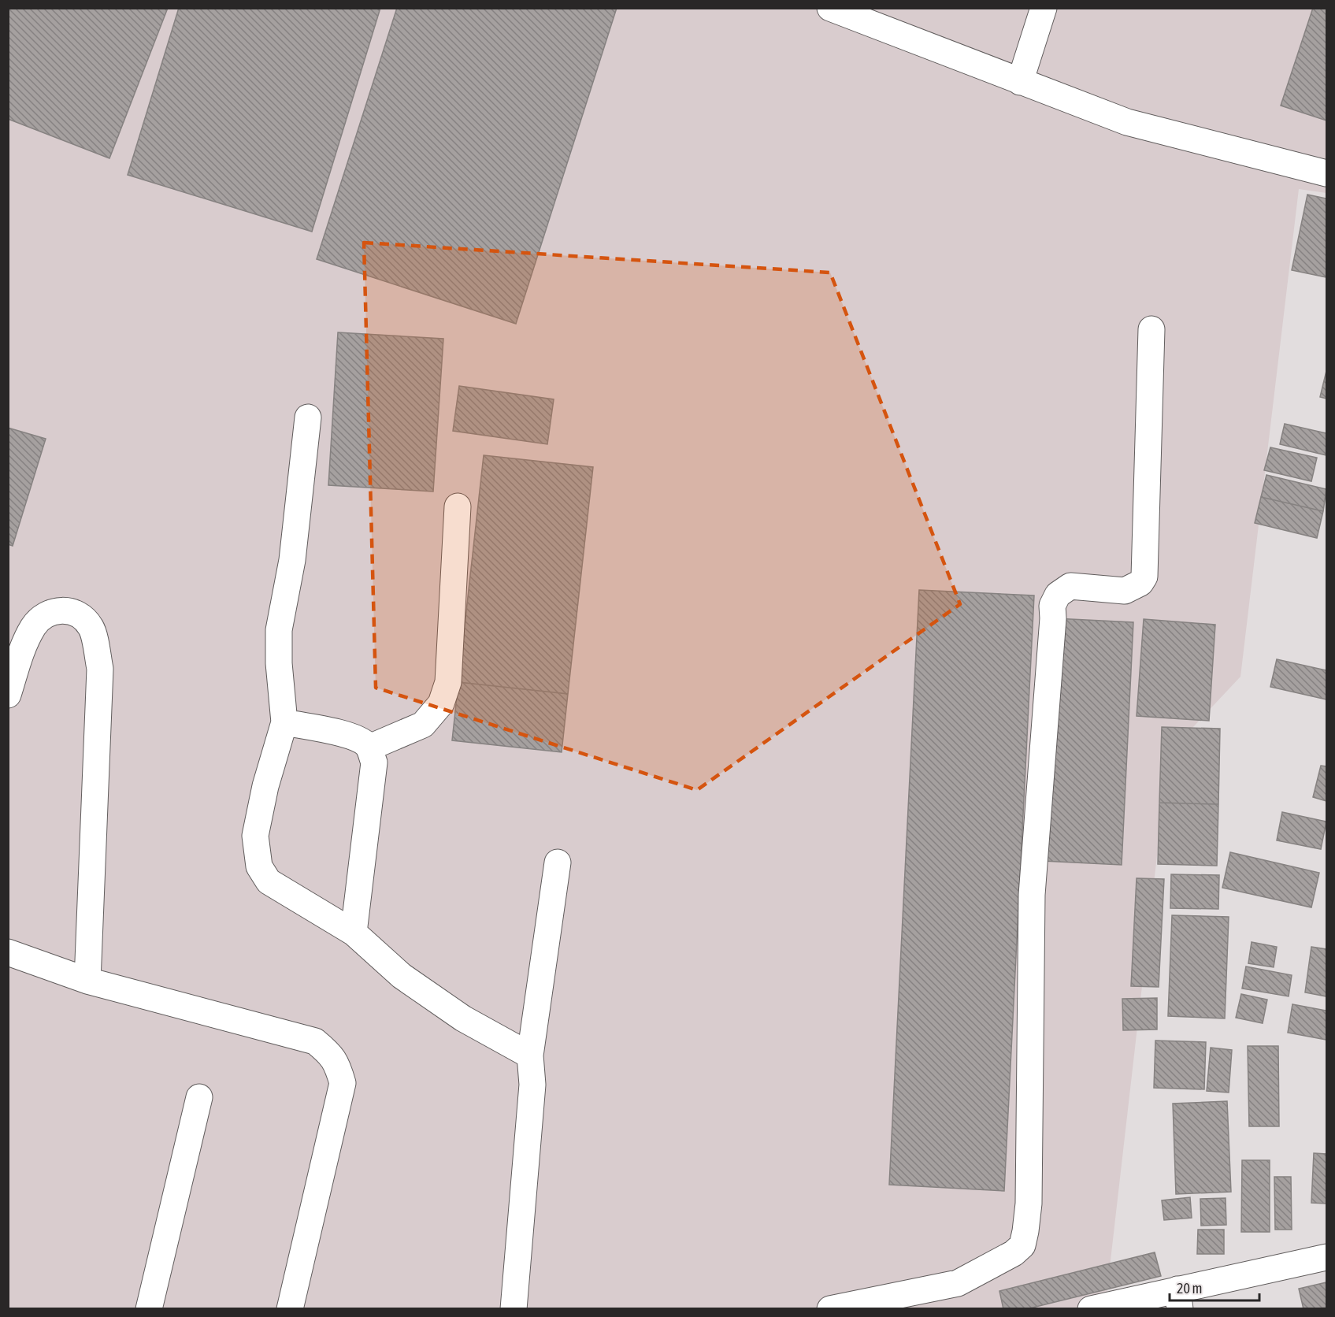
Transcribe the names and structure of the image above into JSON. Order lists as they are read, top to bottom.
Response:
{
  "scale_bar": "20 m"
}
